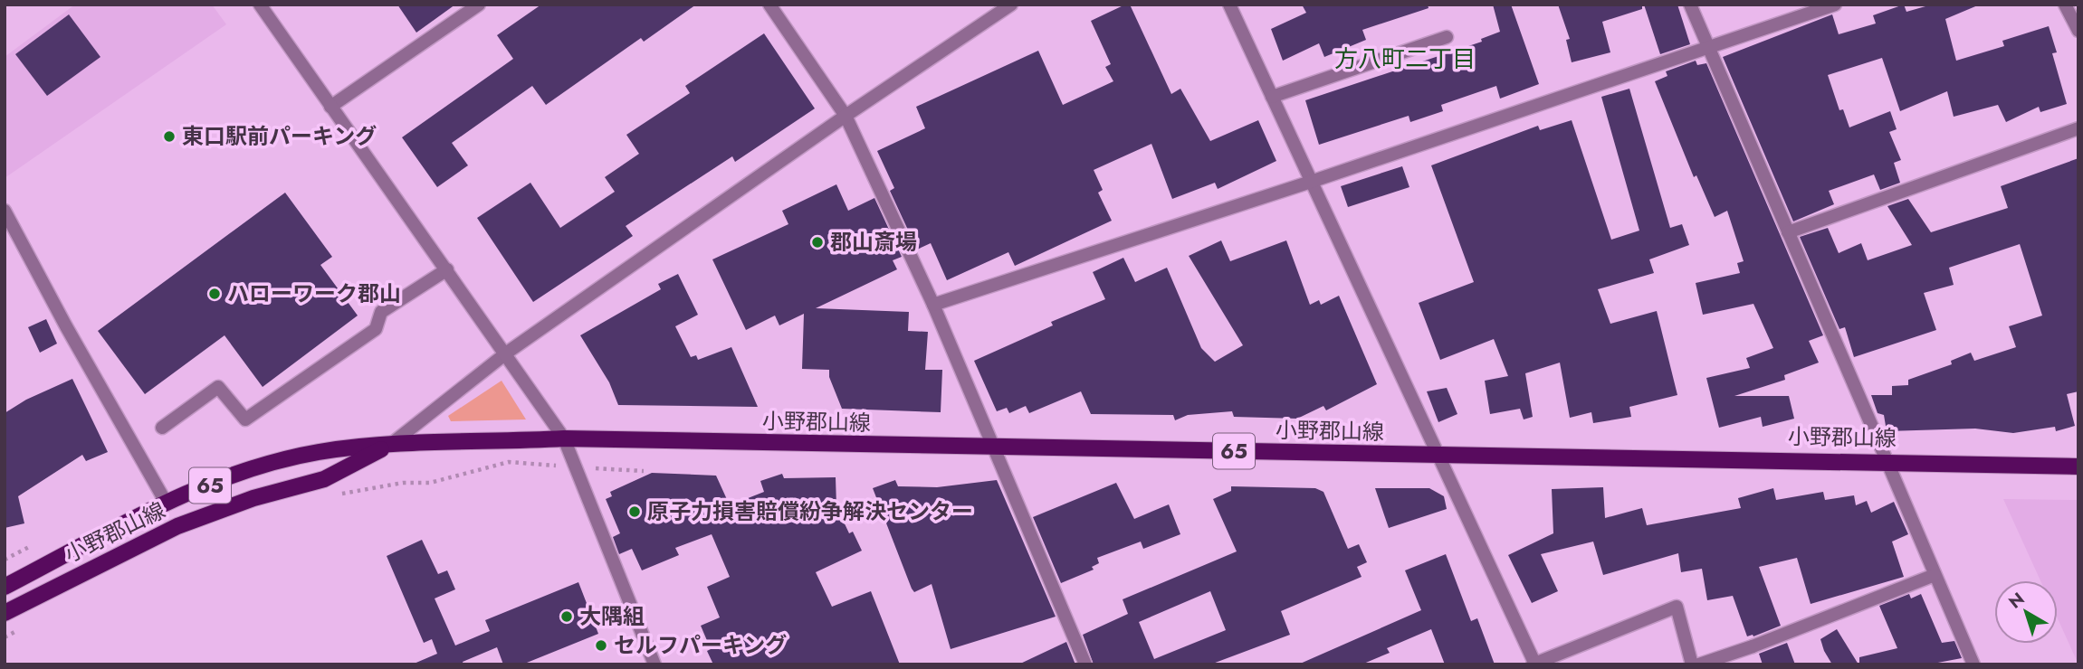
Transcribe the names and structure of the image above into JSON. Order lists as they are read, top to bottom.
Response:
{
  "streets": {
    "main road": ["小野郡山線", "65"]
  },
  "districts": ["方八町二丁目"],
  "places": [
    "東口駅前パーキング",
    "郡山斎場",
    "ハローワーク郡山",
    "原子力損害賠償紛争解決センター",
    "大隅組",
    "セルフパーキング"
  ],
  "north": "top left"
}
